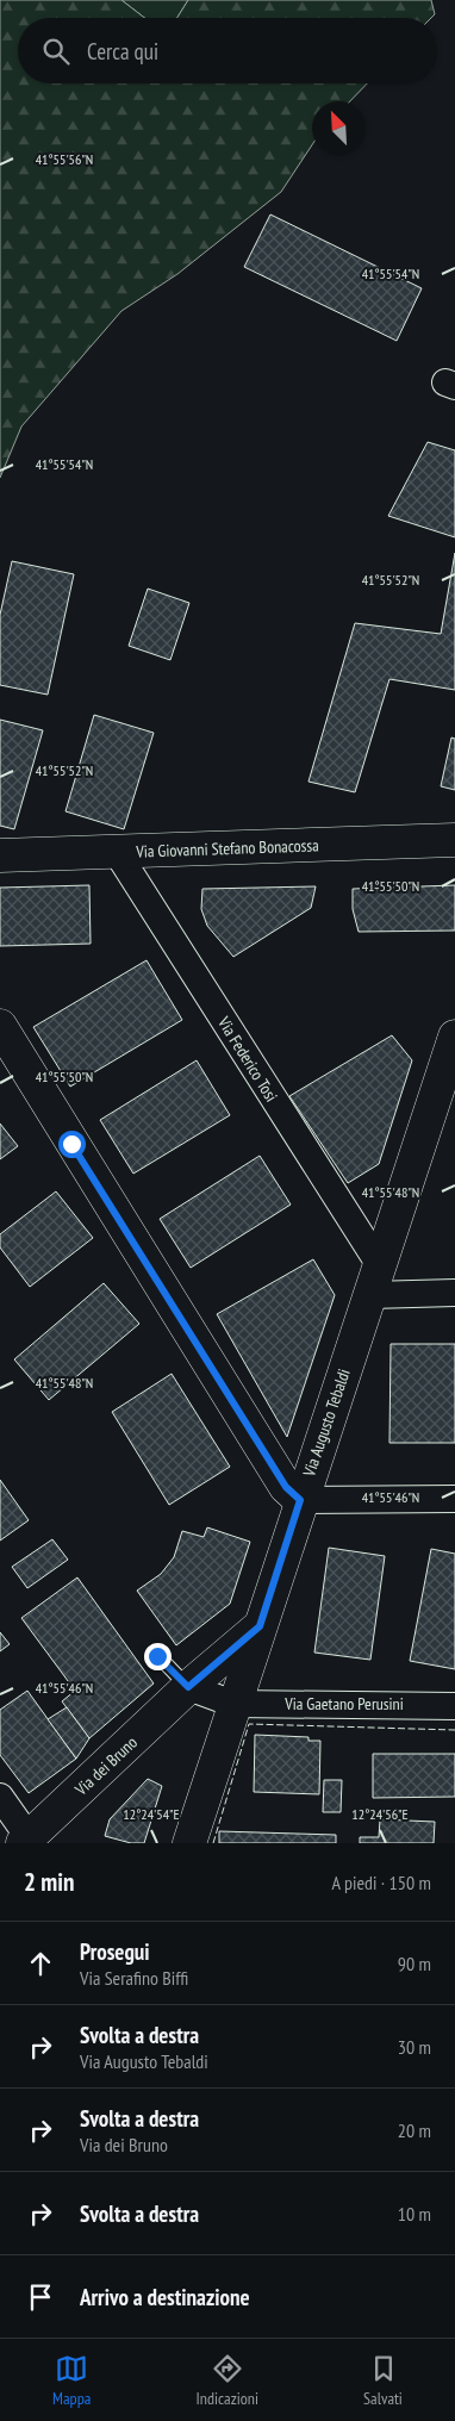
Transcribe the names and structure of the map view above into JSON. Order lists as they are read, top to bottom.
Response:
{
  "streets": {
    "street": [
      "Via Giovanni Stefano Bonacossa",
      "Via Federico Tosi",
      "Via Augusto Tebaldi",
      "Via Gaetano Perusini",
      "Via dei Bruno"
    ]
  },
  "crossings": [
    ["Via Giovanni Stefano Bonacossa", "Via Federico Tosi"],
    ["Via Federico Tosi", "Via Augusto Tebaldi"],
    ["Via Augusto Tebaldi", "Via Gaetano Perusini"],
    ["Via Augusto Tebaldi", "Via dei Bruno"]
  ],
  "north": "top left",
  "page": {
    "search": "Cerca qui",
    "heading": ["2 min", "A piedi · 150 m"],
    "list": [
      ["Prosegui", "Via Serafino Biffi", "90 m"],
      ["Svolta a destra", "Via Augusto Tebaldi", "30 m"],
      ["Svolta a destra", "Via dei Bruno", "20 m"],
      ["Svolta a destra", "10 m"],
      "Arrivo a destinazione"
    ],
    "nav": ["Mappa", "Indicazioni", "Salvati"]
  },
  "coordinates": [
    "41°55'56\"N",
    "41°55'54\"N",
    "41°55'52\"N",
    "41°55'50\"N",
    "41°55'48\"N",
    "41°55'46\"N",
    "12°24'54\"E",
    "12°24'56\"E"
  ]
}
